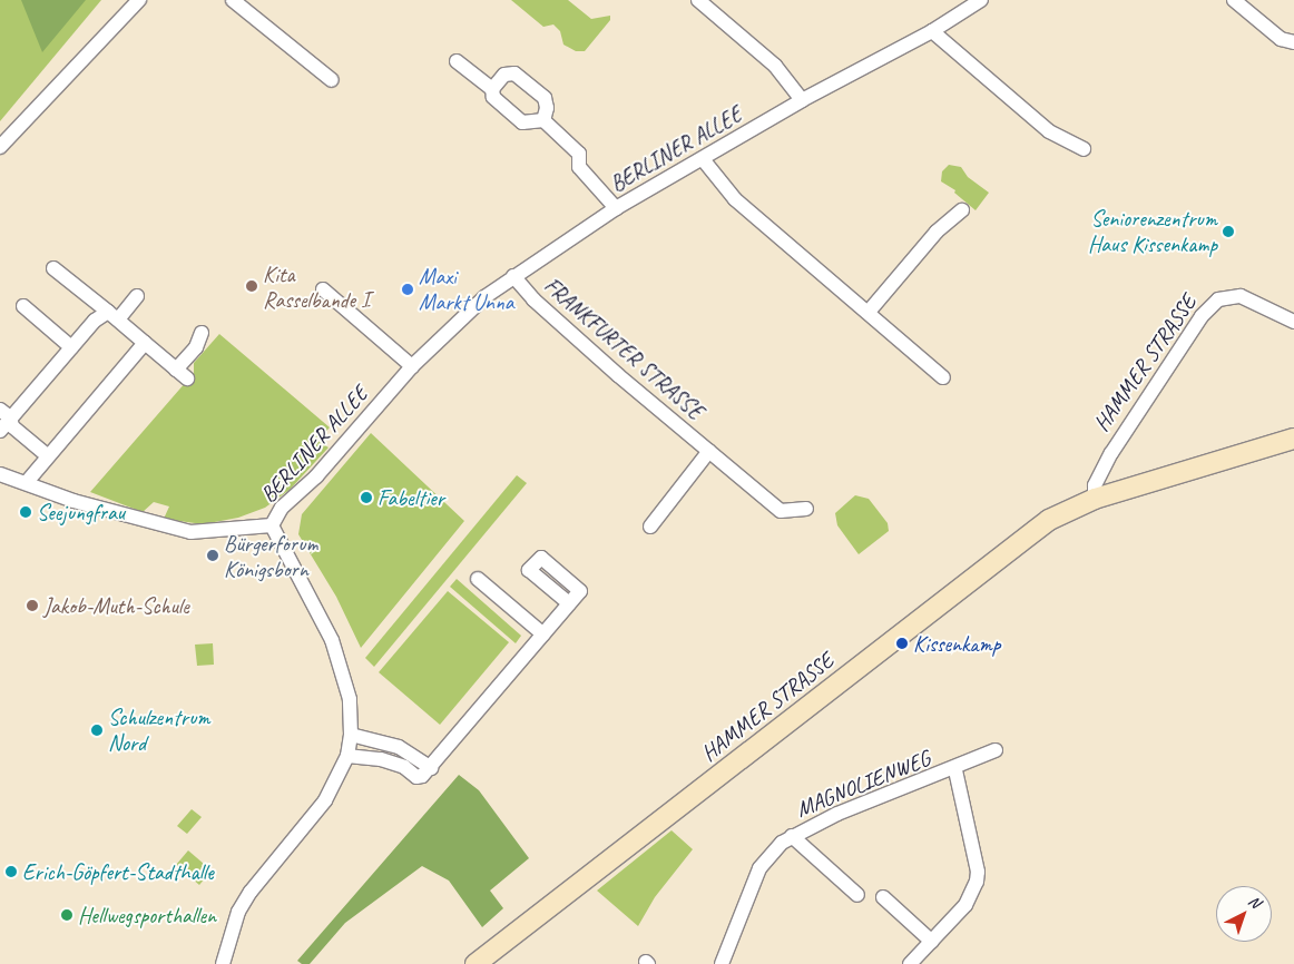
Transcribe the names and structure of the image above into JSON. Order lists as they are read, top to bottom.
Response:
{
  "streets": {
    "main road": ["HAMMER STRASSE"],
    "street": ["BERLINER ALLEE", "FRANKFURTER STRASSE", "MAGNOLIENWEG"]
  },
  "crossings": [
    ["BERLINER ALLEE", "FRANKFURTER STRASSE"]
  ],
  "places": [
    "Seniorenzentrum Haus Kissenkamp",
    "Kita Rasselbande I",
    "Maxi Markt Unna",
    "Fabeltier",
    "Seejungfrau",
    "Bürgerforum Königsborn",
    "Jakob-Muth-Schule",
    "Kissenkamp",
    "Schulzentrum Nord",
    "Erich-Göpfert-Stadthalle",
    "Hellwegsporthallen"
  ],
  "north": "top right"
}
